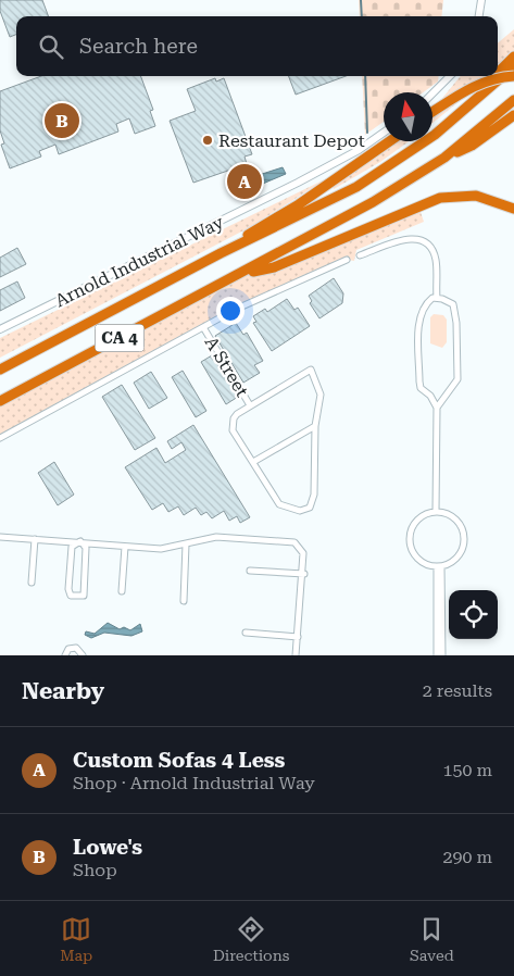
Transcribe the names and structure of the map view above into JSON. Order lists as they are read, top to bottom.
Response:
{
  "streets": {
    "highway": ["CA 4"],
    "street": ["Arnold Industrial Way", "A Street"]
  },
  "places": ["Restaurant Depot"],
  "north": "top",
  "page": {
    "search": "Search here",
    "pins": ["B", "A"],
    "heading": ["Nearby", "2 results"],
    "list": [
      {
        "mark": "A",
        "name": "Custom Sofas 4 Less",
        "note": "Shop · Arnold Industrial Way",
        "value": "150 m"
      },
      {
        "mark": "B",
        "name": "Lowe's",
        "note": "Shop",
        "value": "290 m"
      }
    ],
    "nav": ["Map", "Directions", "Saved"]
  }
}
